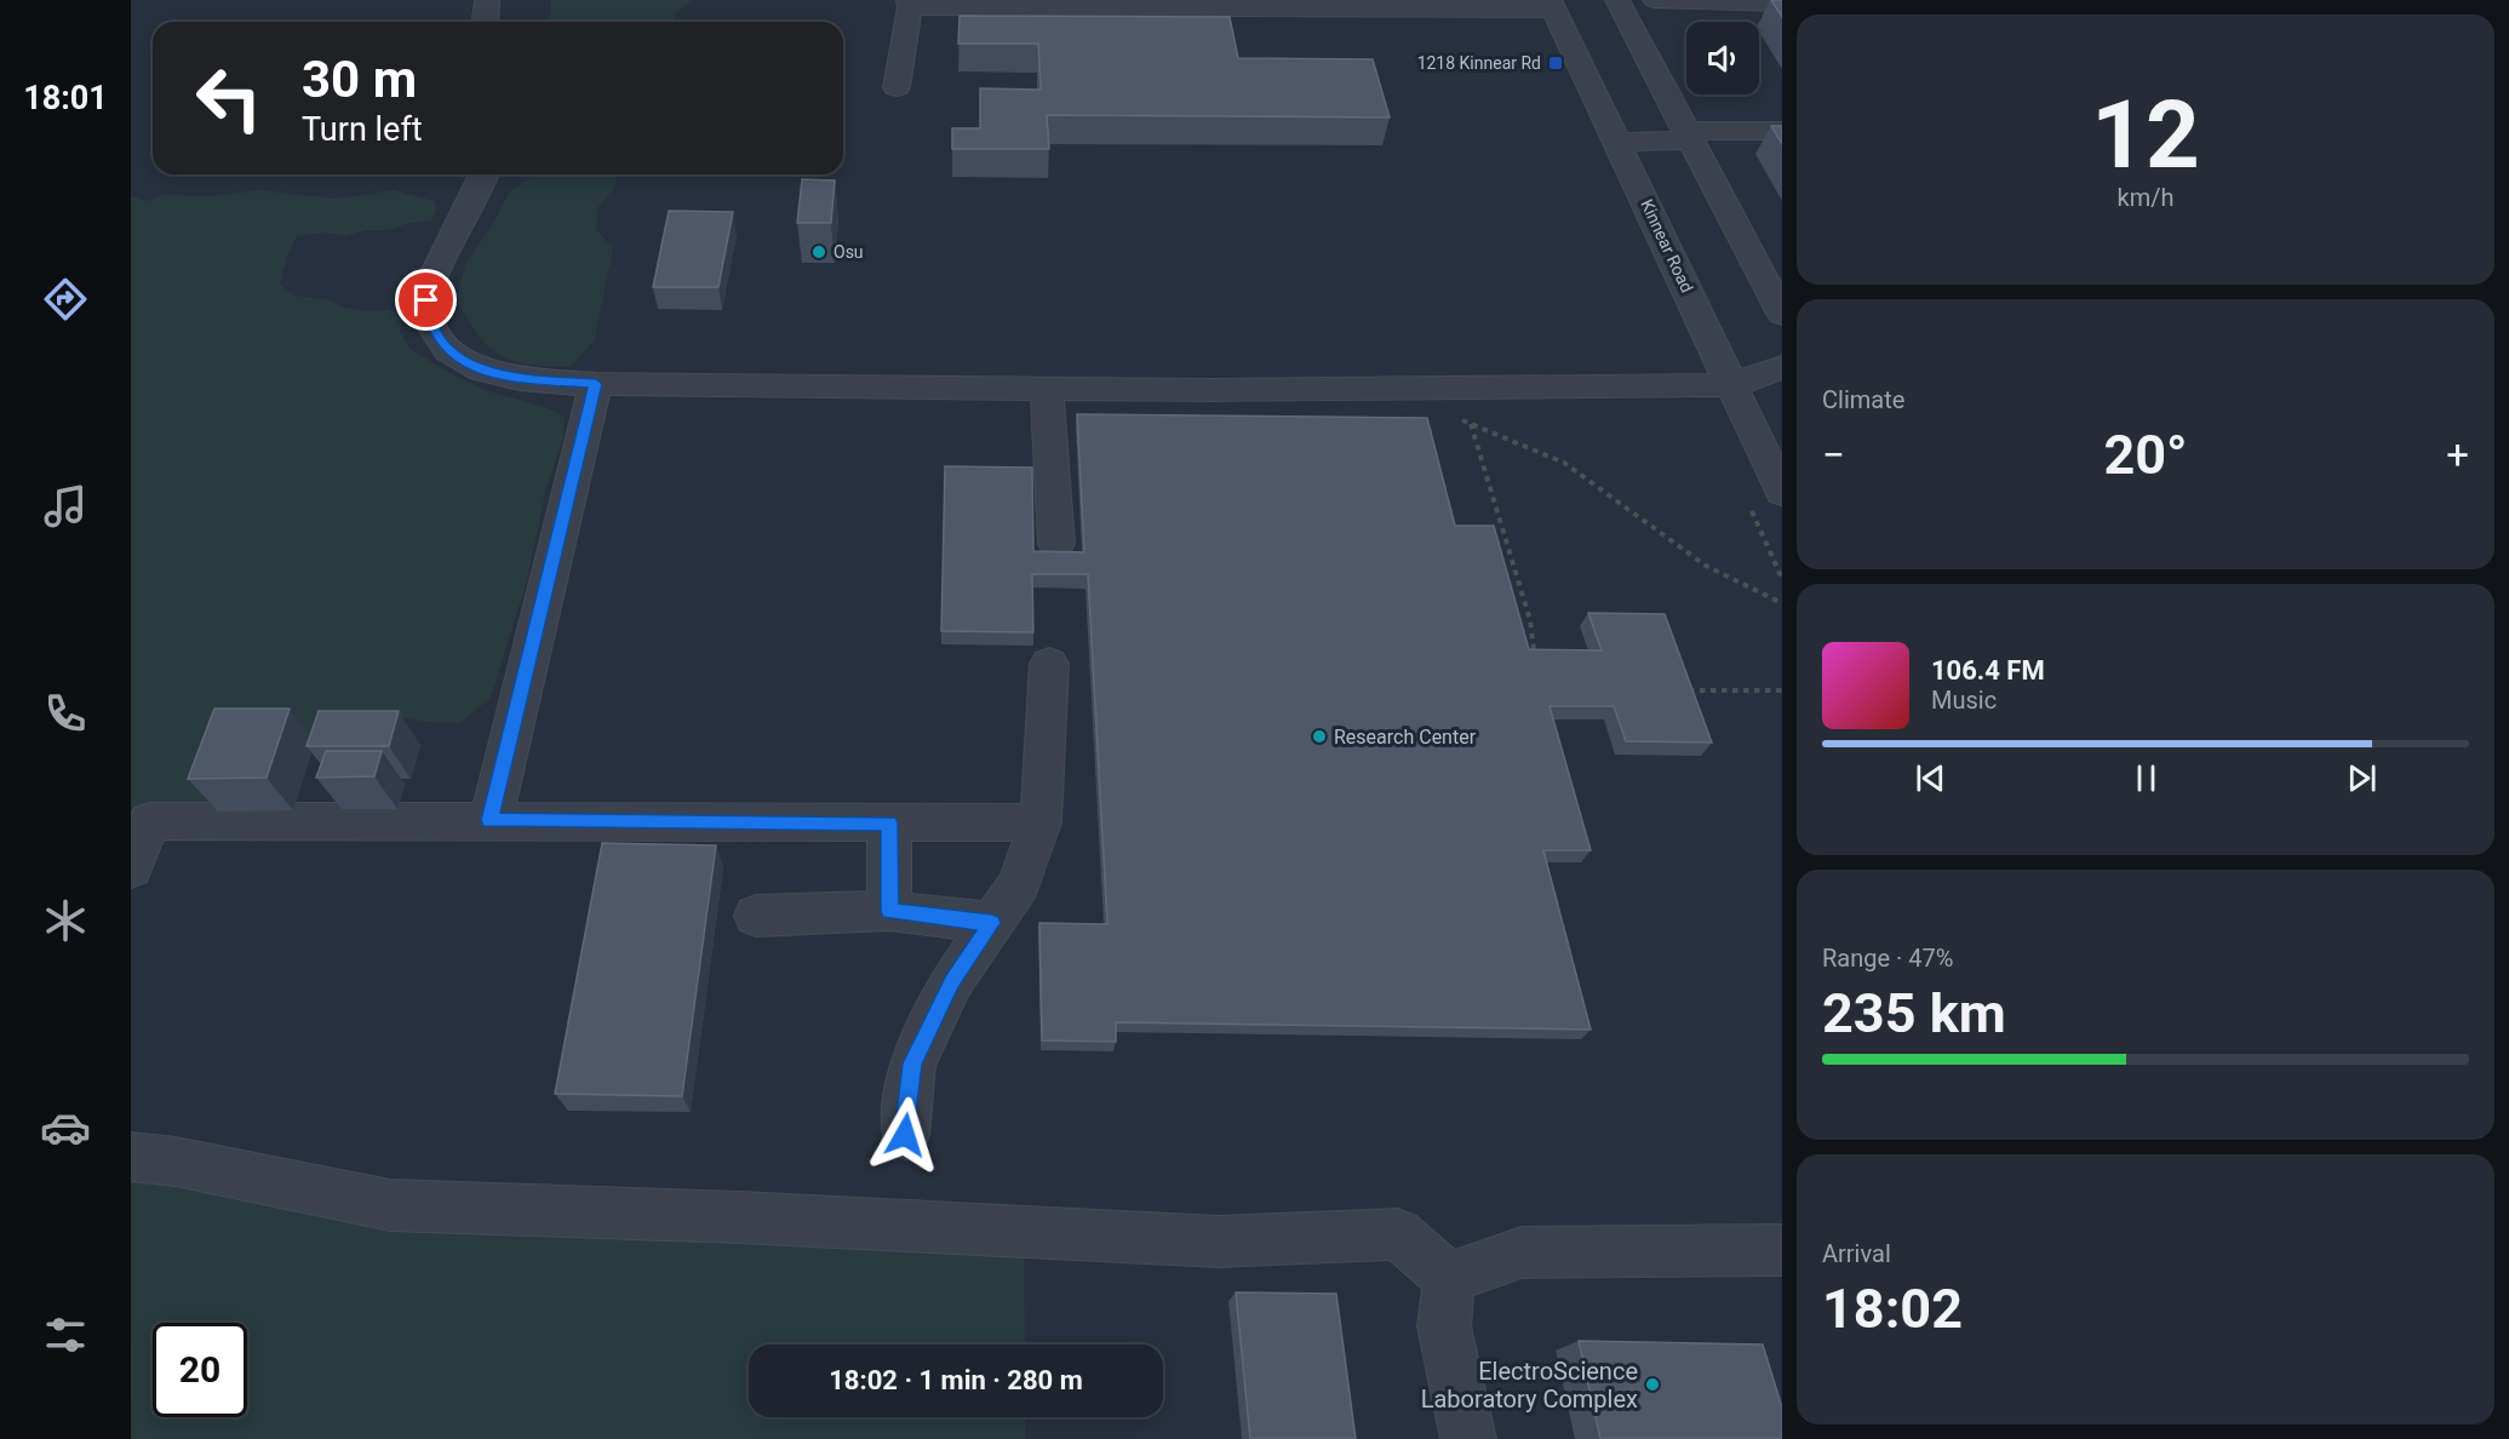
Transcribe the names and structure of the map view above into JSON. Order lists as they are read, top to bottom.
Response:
{
  "streets": {
    "street": ["Kinnear Road"]
  },
  "places": {
    "transit": ["1218 Kinnear Rd"],
    "other": ["Osu", "Research Center", "ElectroScience Laboratory Complex"]
  },
  "page": {
    "tabs": "18:01",
    "tile": [
      ["12", "km/h"],
      "Climate",
      ["Range · 47%", "235 km"],
      ["Arrival", "18:02"]
    ],
    "turn": ["30 m", "Turn left"],
    "heat": ["−", "20°", "+"],
    "song": ["106.4 FM", "Music"],
    "limit": "20",
    "trip": "18:02 · 1 min · 280 m"
  }
}
